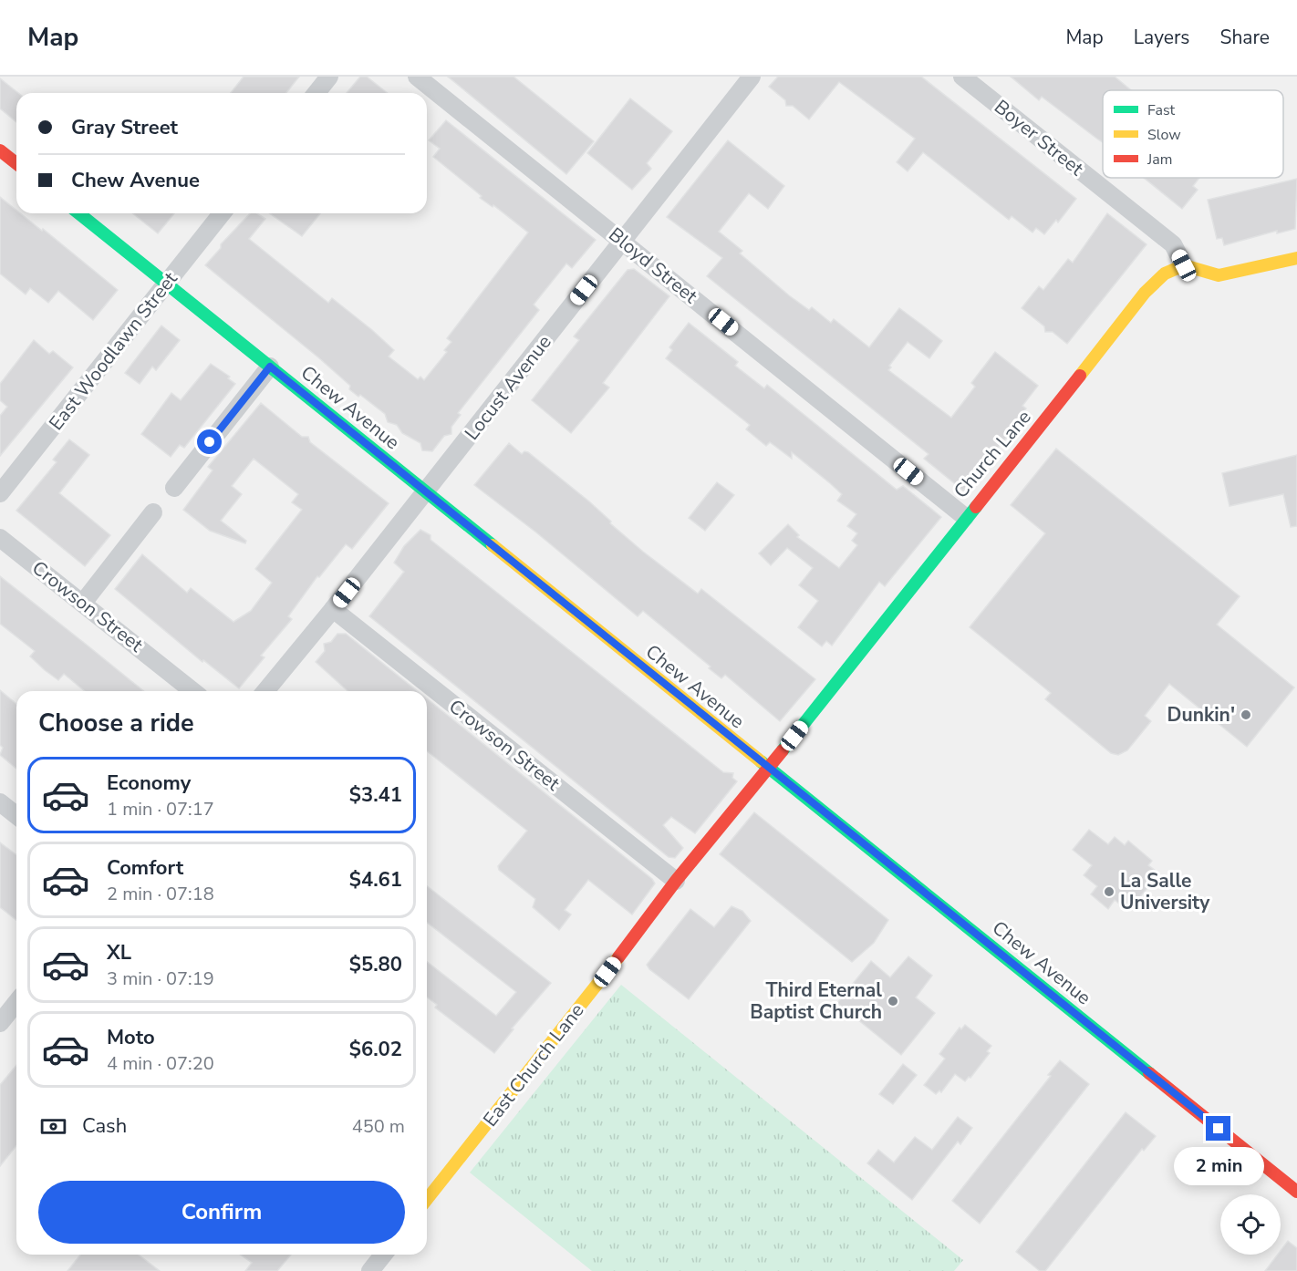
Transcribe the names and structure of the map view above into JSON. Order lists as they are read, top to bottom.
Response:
{
  "streets": {
    "street": [
      "Boyer Street",
      "Bloyd Street",
      "East Woodlawn Street",
      "Locust Avenue",
      "Chew Avenue",
      "Church Lane",
      "Crowson Street",
      "East Church Lane"
    ]
  },
  "crossings": [
    ["Boyer Street", "Church Lane"],
    ["Bloyd Street", "Locust Avenue"],
    ["Bloyd Street", "Church Lane"],
    ["East Woodlawn Street", "Chew Avenue"],
    ["Locust Avenue", "Chew Avenue"],
    ["Locust Avenue", "Crowson Street"],
    ["Chew Avenue", "Church Lane"],
    ["Chew Avenue", "East Church Lane"],
    ["Church Lane", "East Church Lane"],
    ["Crowson Street", "East Church Lane"]
  ],
  "places": ["Dunkin'", "La Salle University", "Third Eternal Baptist Church"],
  "legend": ["Fast", "Slow", "Jam"],
  "page": {
    "header": "Map",
    "nav": ["Map", "Layers", "Share"],
    "banner": ["Gray Street", "Chew Avenue"],
    "heading": "Choose a ride",
    "list": [
      {
        "name": "Economy",
        "note": "1 min · 07:17",
        "value": "$3.41"
      },
      {
        "name": "Comfort",
        "note": "2 min · 07:18",
        "value": "$4.61"
      },
      {
        "name": "XL",
        "note": "3 min · 07:19",
        "value": "$5.80"
      },
      {
        "name": "Moto",
        "note": "4 min · 07:20",
        "value": "$6.02"
      }
    ],
    "pay": ["Cash", "450 m"],
    "bubble": "2 min",
    "buttons": "Confirm"
  }
}
